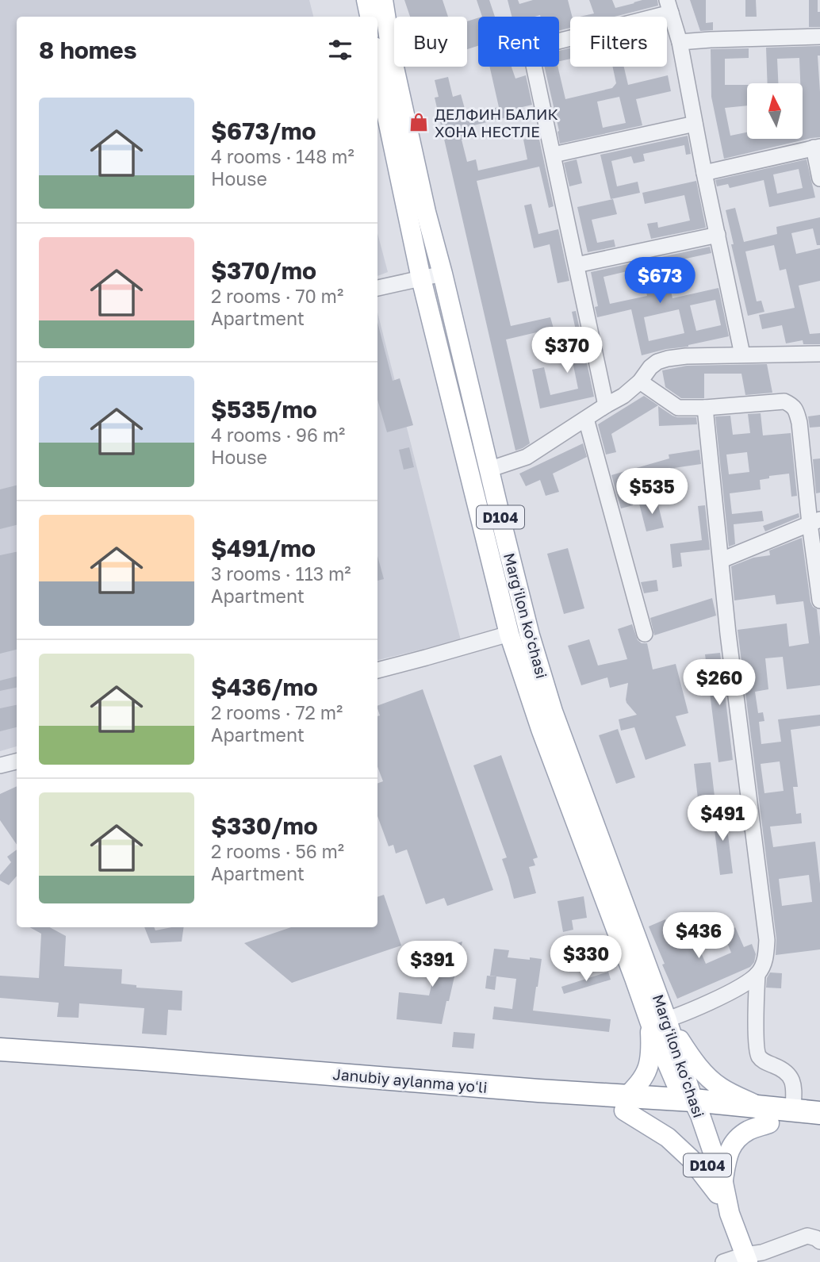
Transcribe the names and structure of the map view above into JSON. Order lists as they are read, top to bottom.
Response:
{
  "streets": {
    "highway": ["Janubiy aylanma yoʻli"],
    "main road": ["D104", "Margʻilon koʻchasi"]
  },
  "crossings": [
    ["Margʻilon koʻchasi", "Janubiy aylanma yoʻli"]
  ],
  "places": {
    "shop": ["ДЕЛФИН БАЛИК ХОНА НЕСТЛЕ"]
  },
  "north": "top",
  "page": {
    "chip": ["Buy", "Rent", "Filters"],
    "heading": "8 homes",
    "list": [
      {
        "name": "$673/mo",
        "note": "4 rooms · 148 m² · House"
      },
      {
        "name": "$370/mo",
        "note": "2 rooms · 70 m² · Apartment"
      },
      {
        "name": "$535/mo",
        "note": "4 rooms · 96 m² · House"
      },
      {
        "name": "$491/mo",
        "note": "3 rooms · 113 m² · Apartment"
      },
      {
        "name": "$436/mo",
        "note": "2 rooms · 72 m² · Apartment"
      },
      {
        "name": "$330/mo",
        "note": "2 rooms · 56 m² · Apartment"
      }
    ],
    "price": [
      "$673",
      "$370",
      "$535",
      "$260",
      "$491",
      "$436",
      "$330",
      "$391"
    ]
  }
}
